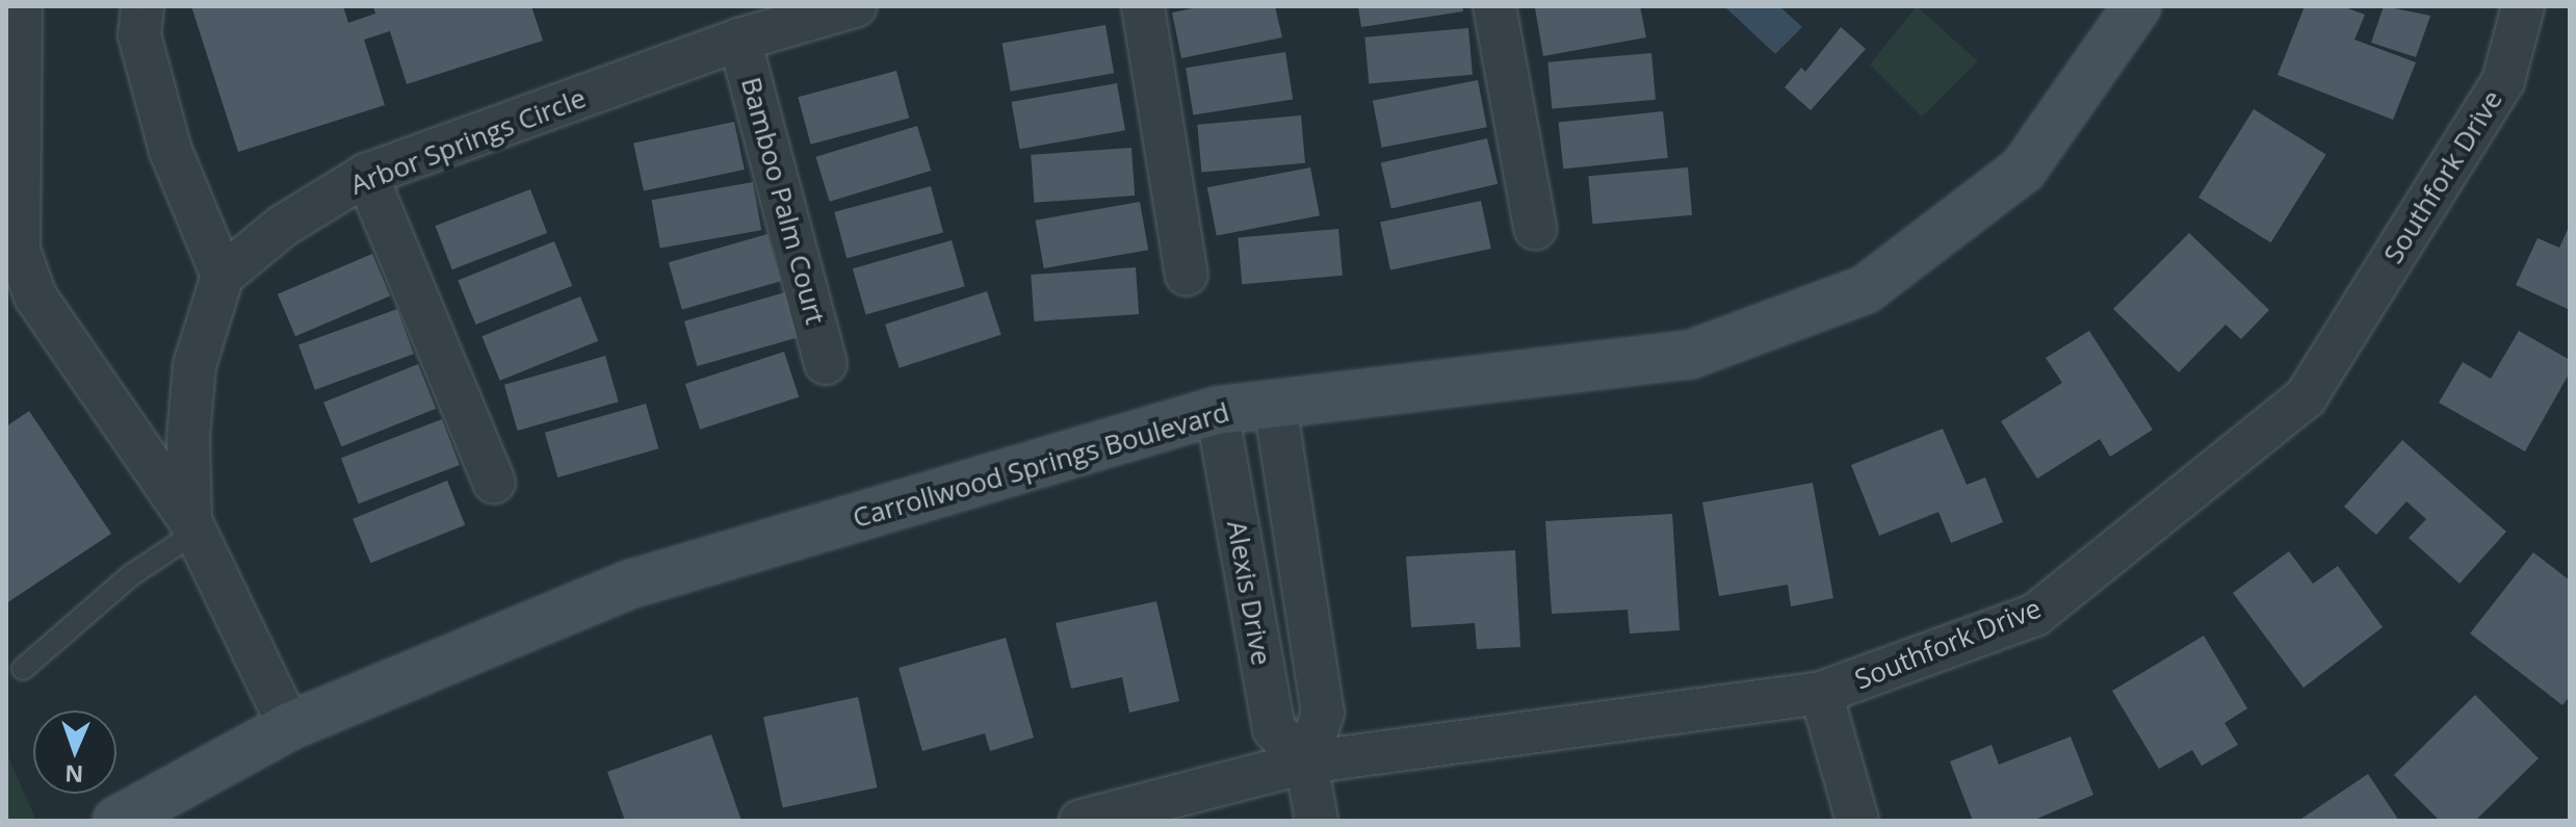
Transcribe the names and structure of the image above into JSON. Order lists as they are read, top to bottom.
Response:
{
  "streets": {
    "street": [
      "Arbor Springs Circle",
      "Southfork Drive",
      "Bamboo Palm Court",
      "Carrollwood Springs Boulevard",
      "Alexis Drive"
    ]
  },
  "crossings": [
    ["Arbor Springs Circle", "Bamboo Palm Court"],
    ["Southfork Drive", "Alexis Drive"],
    ["Carrollwood Springs Boulevard", "Alexis Drive"]
  ],
  "north": "bottom"
}
